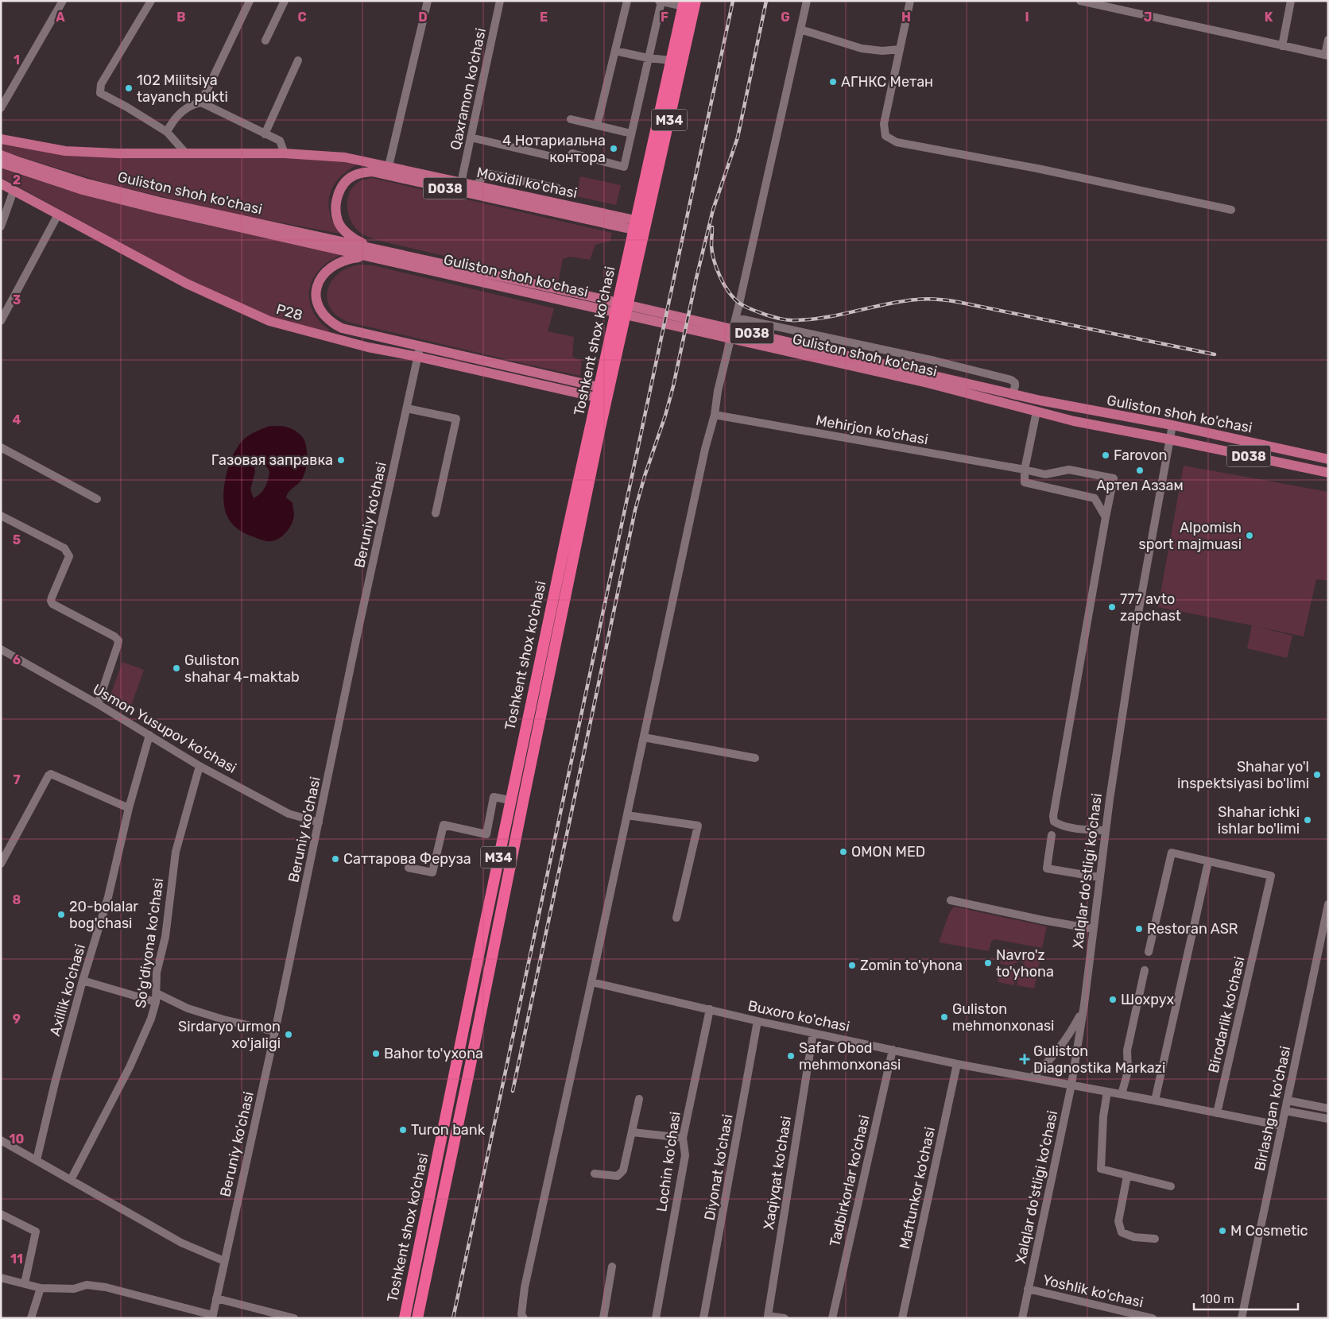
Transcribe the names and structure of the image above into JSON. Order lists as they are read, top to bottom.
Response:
{
  "streets": {
    "highway": ["M34", "Toshkent shox ko'chasi"],
    "main road": [
      "Moxidil ko'chasi",
      "D038",
      "Guliston shoh ko'chasi",
      "Р28"
    ],
    "street": [
      "Qaxramon ko'chasi",
      "Mehirjon ko'chasi",
      "Beruniy ko'chasi",
      "Usmon Yusupov ko'chasi",
      "Xalqlar do'stligi ko'chasi",
      "So'g'diyona ko'chasi",
      "Axillik ko'chasi",
      "Birodarlik ko'chasi",
      "Buxoro ko'chasi",
      "Birlashgan ko'chasi",
      "Lochin ko'chasi",
      "Diyonat ko'chasi",
      "Xaqiyqat ko'chasi",
      "Tadbirkorlar ko'chasi",
      "Maftunkor ko'chasi",
      "Yoshlik ko'chasi"
    ]
  },
  "crossings": [
    ["Qaxramon ko'chasi", "Moxidil ko'chasi"],
    ["Moxidil ko'chasi", "D038"],
    ["Moxidil ko'chasi", "Guliston shoh ko'chasi"],
    ["Moxidil ko'chasi", "Toshkent shox ko'chasi"],
    ["Guliston shoh ko'chasi", "Р28"],
    ["Guliston shoh ko'chasi", "Toshkent shox ko'chasi"],
    ["Guliston shoh ko'chasi", "Beruniy ko'chasi"],
    ["Guliston shoh ko'chasi", "Xalqlar do'stligi ko'chasi"],
    ["Р28", "Toshkent shox ko'chasi"],
    ["Р28", "Beruniy ko'chasi"],
    ["Beruniy ko'chasi", "Usmon Yusupov ko'chasi"],
    ["Usmon Yusupov ko'chasi", "So'g'diyona ko'chasi"],
    ["Usmon Yusupov ko'chasi", "Axillik ko'chasi"],
    ["Xalqlar do'stligi ko'chasi", "Buxoro ko'chasi"],
    ["Xalqlar do'stligi ko'chasi", "Yoshlik ko'chasi"],
    ["Birodarlik ko'chasi", "Buxoro ko'chasi"],
    ["Buxoro ko'chasi", "Birlashgan ko'chasi"],
    ["Buxoro ko'chasi", "Lochin ko'chasi"],
    ["Buxoro ko'chasi", "Diyonat ko'chasi"],
    ["Buxoro ko'chasi", "Xaqiyqat ko'chasi"],
    ["Buxoro ko'chasi", "Tadbirkorlar ko'chasi"],
    ["Buxoro ko'chasi", "Maftunkor ko'chasi"]
  ],
  "places": {
    "other": [
      "АГНКС Метан",
      "102 Militsiya tayanch pukti",
      "4 Нотариальна контора",
      "Farovon",
      "Газовая заправка",
      "Артел Аззам",
      "Alpomish sport majmuasi",
      "777 avto zapchast",
      "Guliston shahar 4-maktab",
      "Shahar yo'l inspektsiyasi bo'limi",
      "Shahar ichki ishlar bo'limi",
      "OMON MED",
      "Саттарова Феруза",
      "20-bolalar bog'chasi",
      "Restoran ASR",
      "Navro'z to'yhona",
      "Zomin to'yhona",
      "Шохрух",
      "Guliston mehmonxonasi",
      "Sirdaryo urmon xo'jaligi",
      "Bahor to'yxona",
      "Safar Obod mehmonxonasi",
      "Turon bank",
      "M Cosmetic"
    ],
    "health": ["Guliston Diagnostika Markazi"]
  },
  "scale_bar": "100 m",
  "grid": {
    "columns": [
      "A",
      "B",
      "C",
      "D",
      "E",
      "F",
      "G",
      "H",
      "I",
      "J",
      "K"
    ],
    "rows": [
      "1",
      "2",
      "3",
      "4",
      "5",
      "6",
      "7",
      "8",
      "9",
      "10",
      "11"
    ]
  }
}
